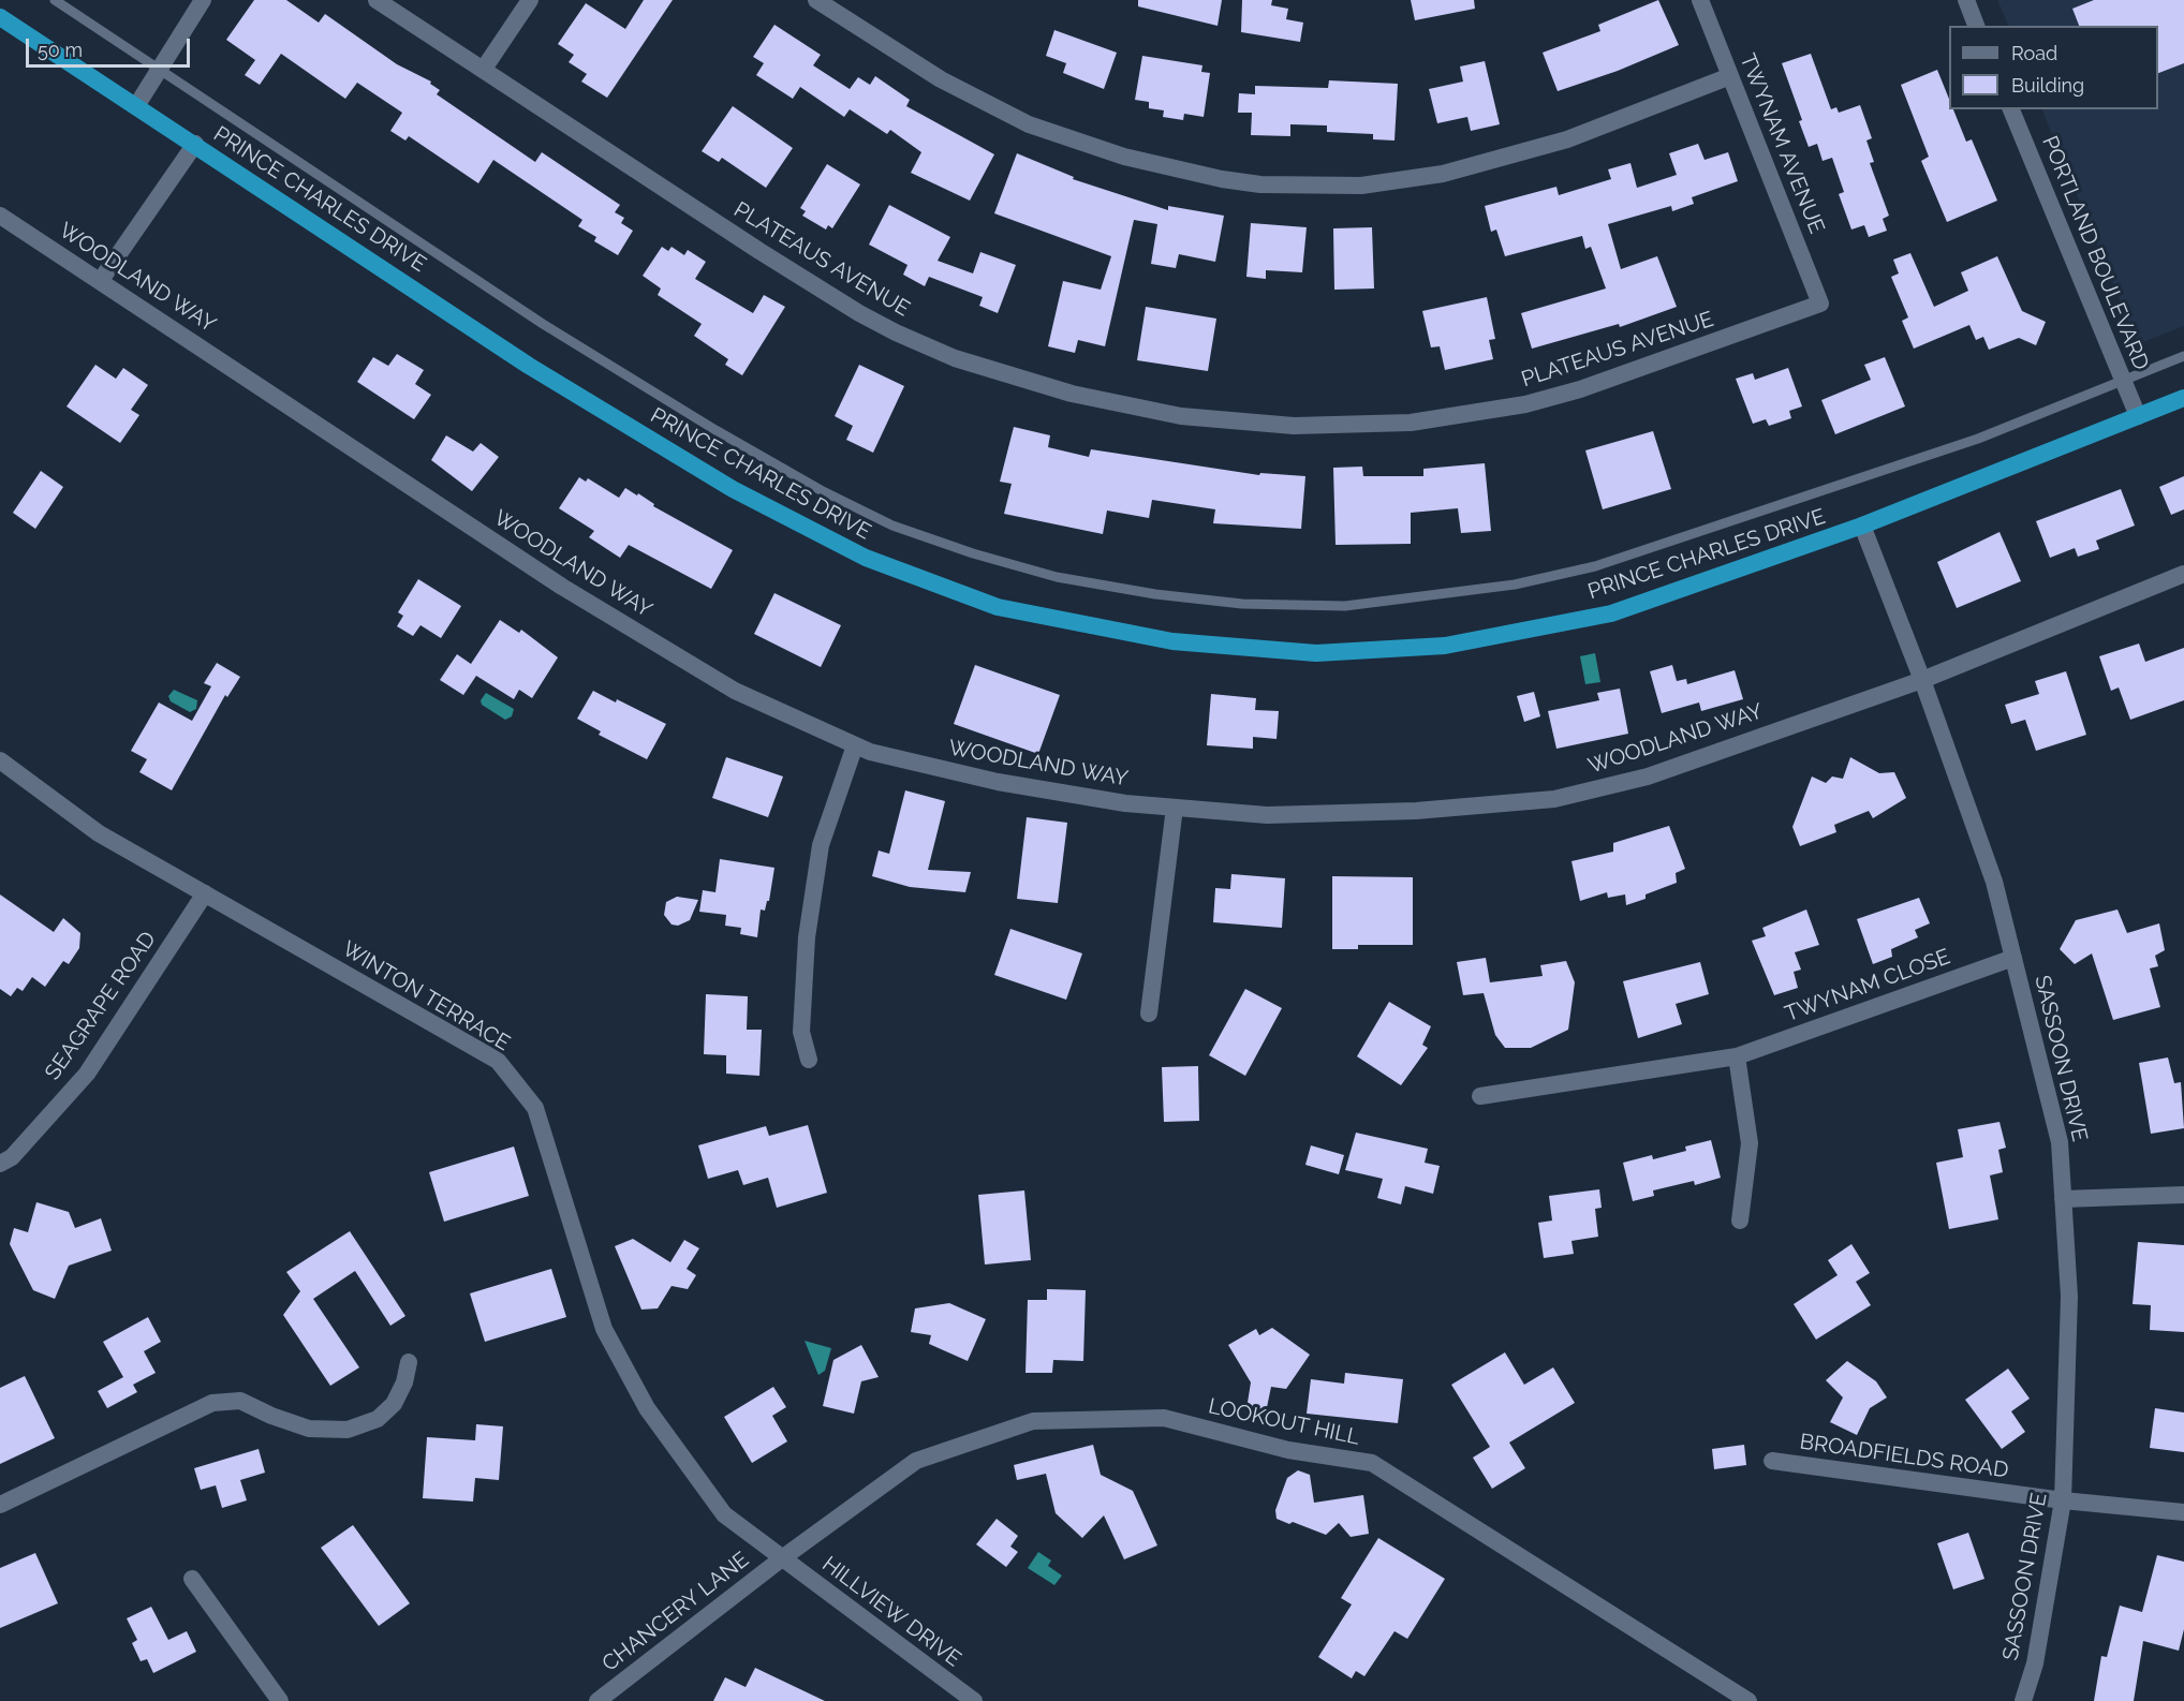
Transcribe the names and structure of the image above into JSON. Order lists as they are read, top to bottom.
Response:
{
  "streets": {
    "highway": ["PRINCE CHARLES DRIVE"],
    "street": [
      "TWYNAM AVENUE",
      "PORTLAND BOULEVARD",
      "PLATEAUS AVENUE",
      "WOODLAND WAY",
      "TWYNAM CLOSE",
      "WINTON TERRACE",
      "SEAGRAPE ROAD",
      "SASSOON DRIVE",
      "LOOKOUT HILL",
      "BROADFIELDS ROAD",
      "CHANCERY LANE",
      "HILLVIEW DRIVE"
    ]
  },
  "crossings": [
    ["TWYNAM AVENUE", "PLATEAUS AVENUE"],
    ["PRINCE CHARLES DRIVE", "PORTLAND BOULEVARD"],
    ["PRINCE CHARLES DRIVE", "SASSOON DRIVE"],
    ["WOODLAND WAY", "SASSOON DRIVE"],
    ["TWYNAM CLOSE", "SASSOON DRIVE"],
    ["WINTON TERRACE", "SEAGRAPE ROAD"],
    ["WINTON TERRACE", "LOOKOUT HILL"],
    ["WINTON TERRACE", "CHANCERY LANE"],
    ["WINTON TERRACE", "HILLVIEW DRIVE"],
    ["SASSOON DRIVE", "BROADFIELDS ROAD"],
    ["LOOKOUT HILL", "CHANCERY LANE"],
    ["LOOKOUT HILL", "HILLVIEW DRIVE"],
    ["CHANCERY LANE", "HILLVIEW DRIVE"]
  ],
  "legend": ["Road", "Building"],
  "scale_bar": "50 m"
}
